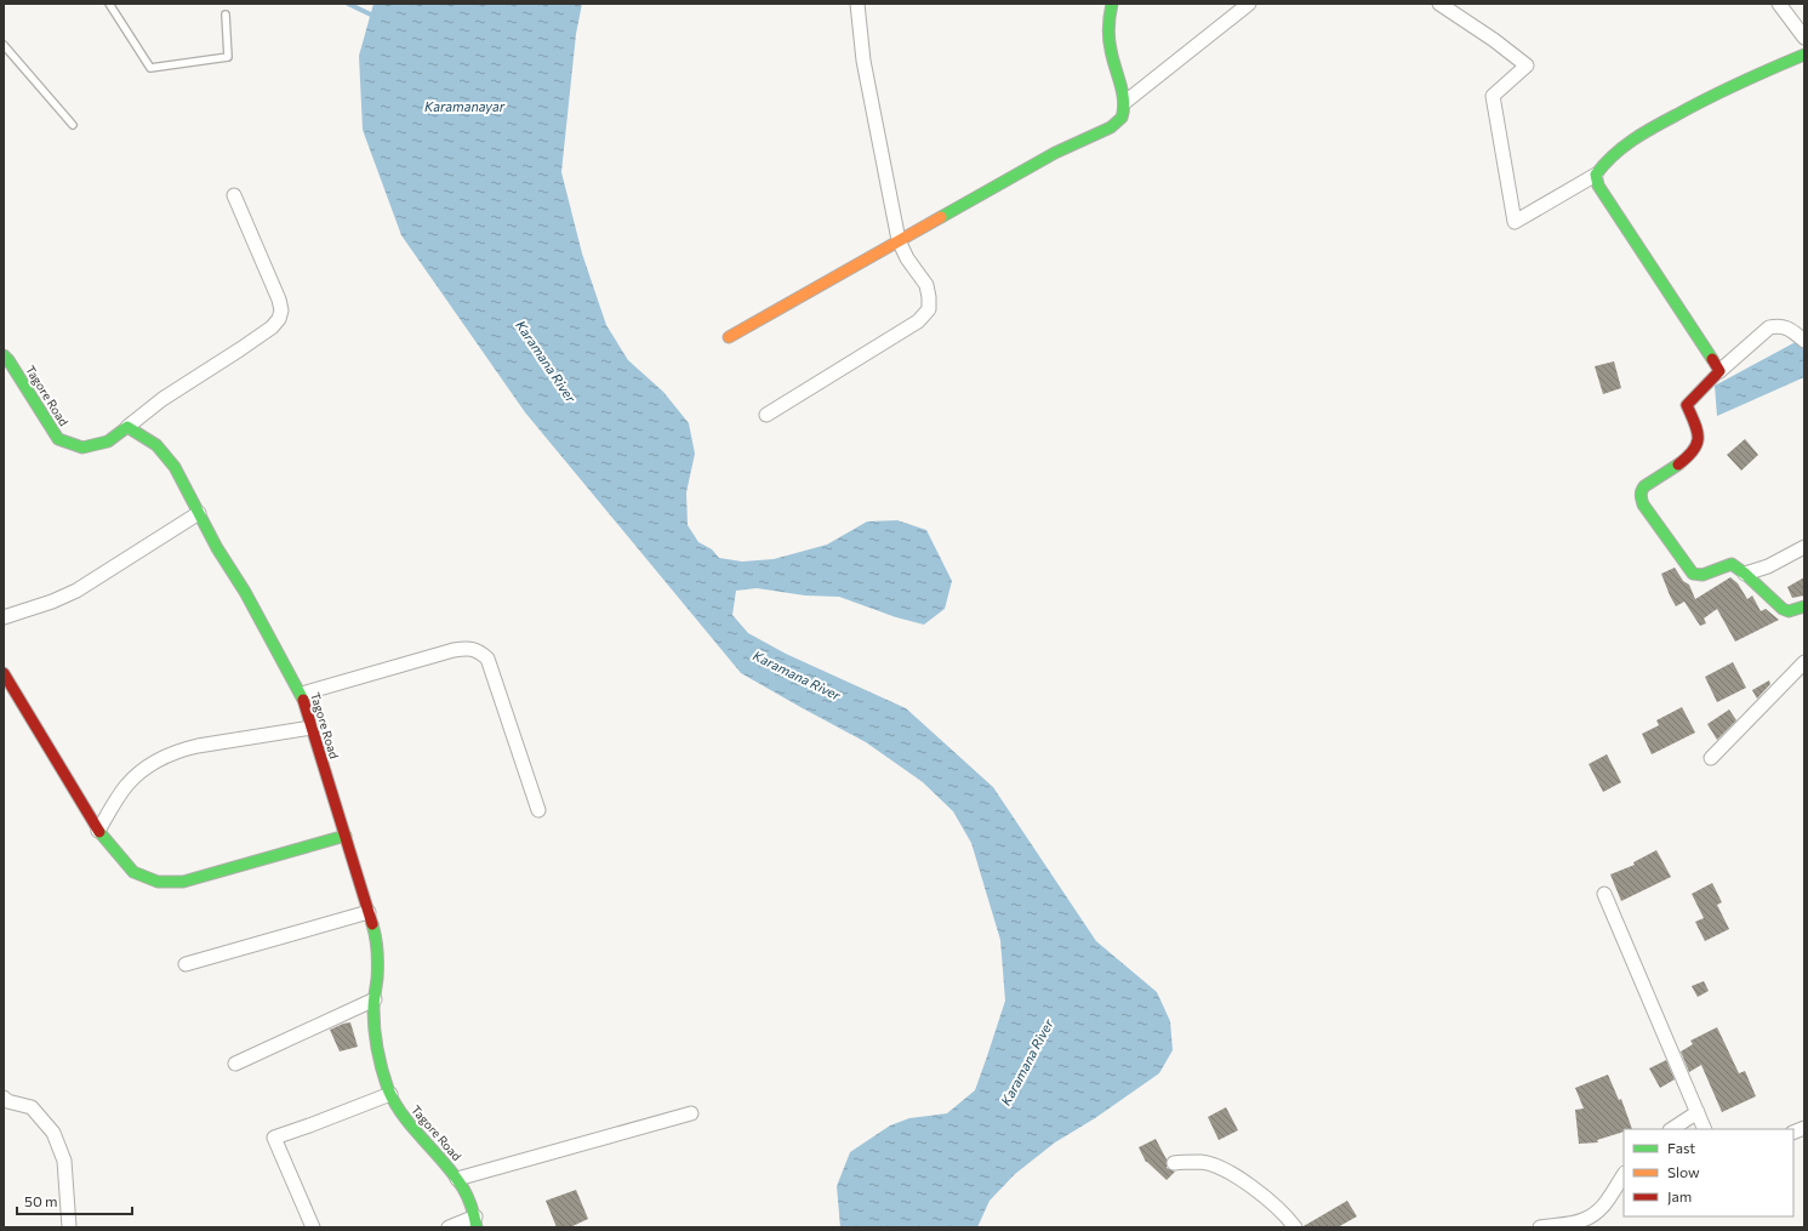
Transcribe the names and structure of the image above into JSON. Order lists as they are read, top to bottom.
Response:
{
  "streets": {
    "street": ["Tagore Road"]
  },
  "water": ["Karamanayar", "Karamana River"],
  "legend": ["Fast", "Slow", "Jam"],
  "scale_bar": "50 m"
}
